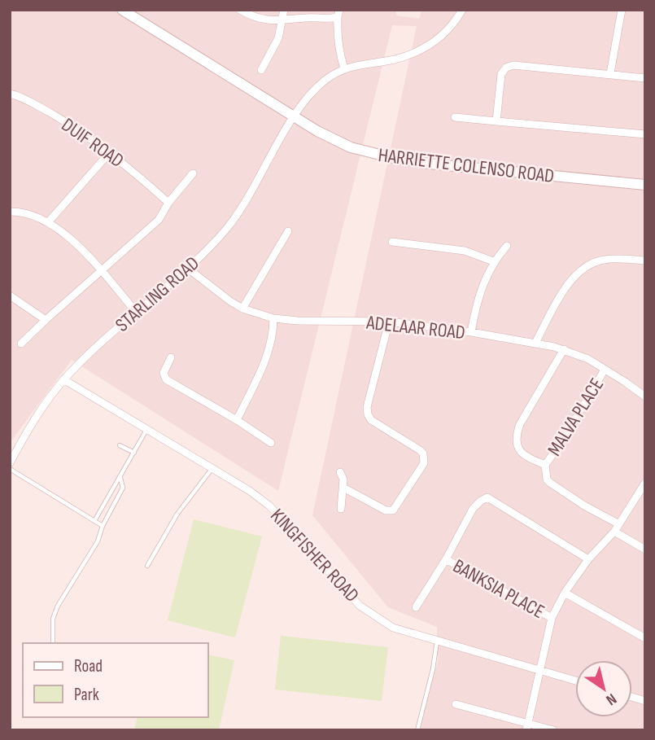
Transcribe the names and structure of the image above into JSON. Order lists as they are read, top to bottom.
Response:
{
  "streets": {
    "street": [
      "DUIF ROAD",
      "HARRIETTE COLENSO ROAD",
      "STARLING ROAD",
      "ADELAAR ROAD",
      "MALVA PLACE",
      "KINGFISHER ROAD",
      "BANKSIA PLACE"
    ]
  },
  "crossings": [
    ["HARRIETTE COLENSO ROAD", "STARLING ROAD"],
    ["STARLING ROAD", "ADELAAR ROAD"],
    ["STARLING ROAD", "KINGFISHER ROAD"],
    ["ADELAAR ROAD", "MALVA PLACE"]
  ],
  "legend": ["Road", "Park"],
  "north": "bottom right"
}
